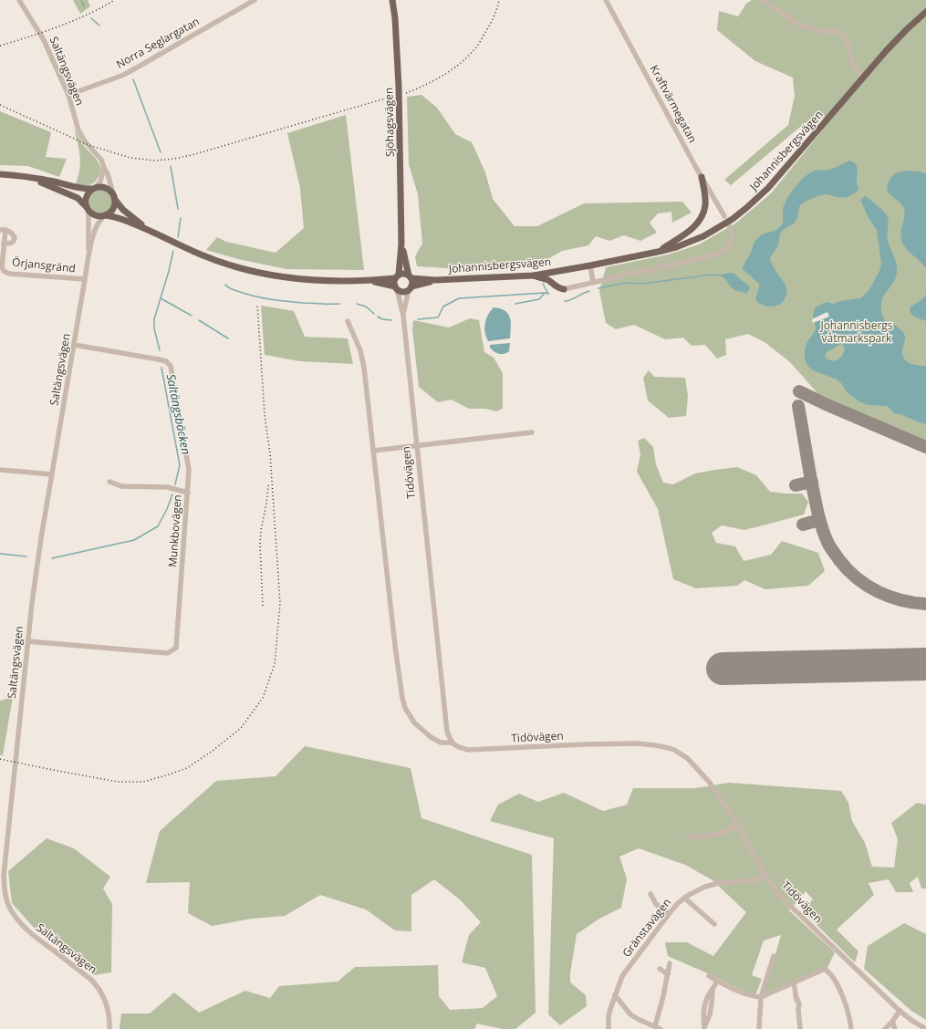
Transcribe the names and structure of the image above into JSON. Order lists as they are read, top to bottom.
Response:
{
  "streets": {
    "main road": ["Sjöhagsvägen", "Johannisbergsvägen"],
    "street": [
      "Norra Seglargatan",
      "Saltängsvägen",
      "Kraftvärmegatan",
      "Örjansgränd",
      "Tidövägen",
      "Munkbovägen",
      "Gränstavägen"
    ]
  },
  "crossings": [
    ["Norra Seglargatan", "Saltängsvägen"],
    ["Saltängsvägen", "Örjansgränd"],
    ["Saltängsvägen", "Munkbovägen"],
    ["Sjöhagsvägen", "Johannisbergsvägen"],
    ["Sjöhagsvägen", "Tidövägen"],
    ["Johannisbergsvägen", "Tidövägen"],
    ["Tidövägen", "Gränstavägen"]
  ],
  "water": ["Saltängsbäcken"],
  "parks": ["Johannisbergs våtmarkspark"]
}
